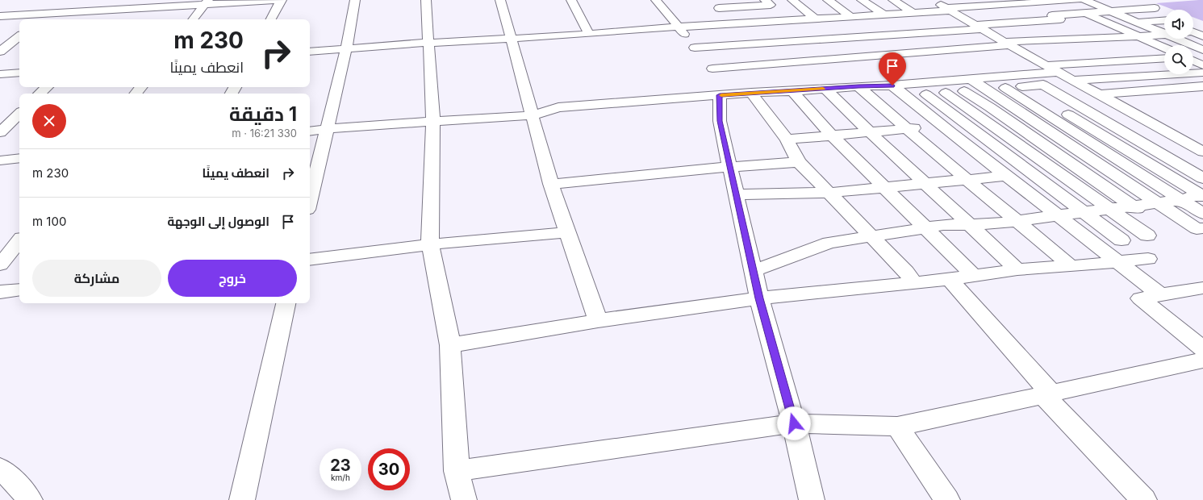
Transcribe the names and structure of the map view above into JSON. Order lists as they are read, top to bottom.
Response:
{
  "page": {
    "turn": ["230 m", "انعطف يمينًا"],
    "heading": ["1 دقيقة", "330 m · 16:21"],
    "list": [
      {
        "name": "انعطف يمينًا",
        "value": "230 m"
      },
      {
        "name": "الوصول إلى الوجهة",
        "value": "100 m"
      }
    ],
    "buttons": ["خروج", "مشاركة"],
    "speed": "23 km/h",
    "limit": "30"
  }
}
